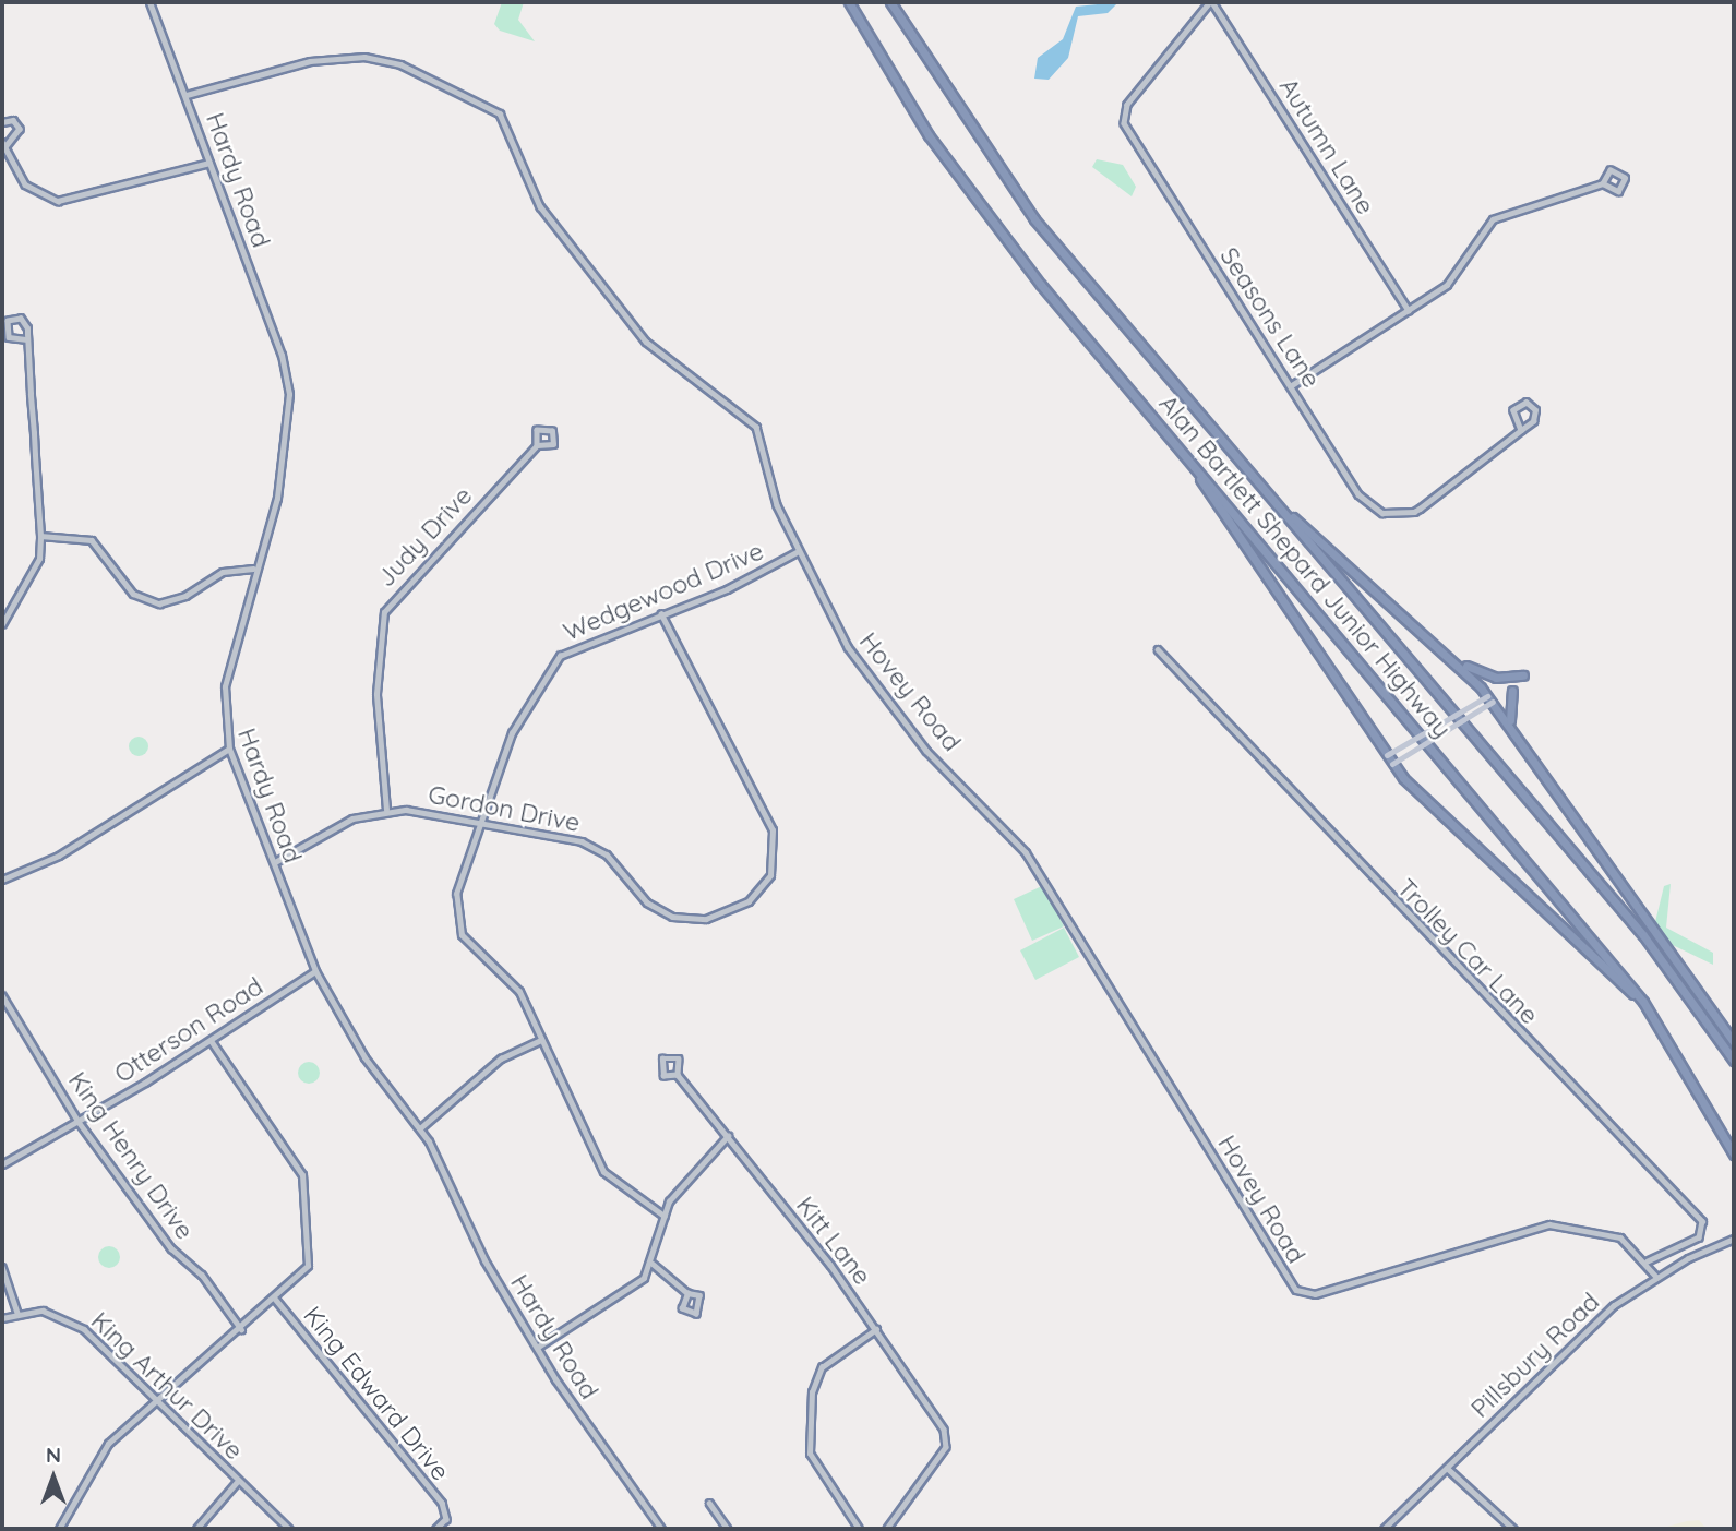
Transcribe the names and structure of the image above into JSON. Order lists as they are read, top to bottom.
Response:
{
  "streets": {
    "highway": ["Alan Bartlett Shepard Junior Highway"],
    "street": [
      "Autumn Lane",
      "Hardy Road",
      "Seasons Lane",
      "Judy Drive",
      "Wedgewood Drive",
      "Hovey Road",
      "Gordon Drive",
      "Trolley Car Lane",
      "Otterson Road",
      "King Henry Drive",
      "Kitt Lane",
      "Pillsbury Road",
      "King Arthur Drive",
      "King Edward Drive"
    ]
  },
  "crossings": [
    ["Autumn Lane", "Seasons Lane"],
    ["Hardy Road", "Hovey Road"],
    ["Hardy Road", "Gordon Drive"],
    ["Hardy Road", "Otterson Road"],
    ["Judy Drive", "Gordon Drive"],
    ["Wedgewood Drive", "Hovey Road"],
    ["Wedgewood Drive", "Gordon Drive"],
    ["Hovey Road", "Trolley Car Lane"],
    ["Hovey Road", "Pillsbury Road"],
    ["Otterson Road", "King Henry Drive"]
  ],
  "north": "top"
}
